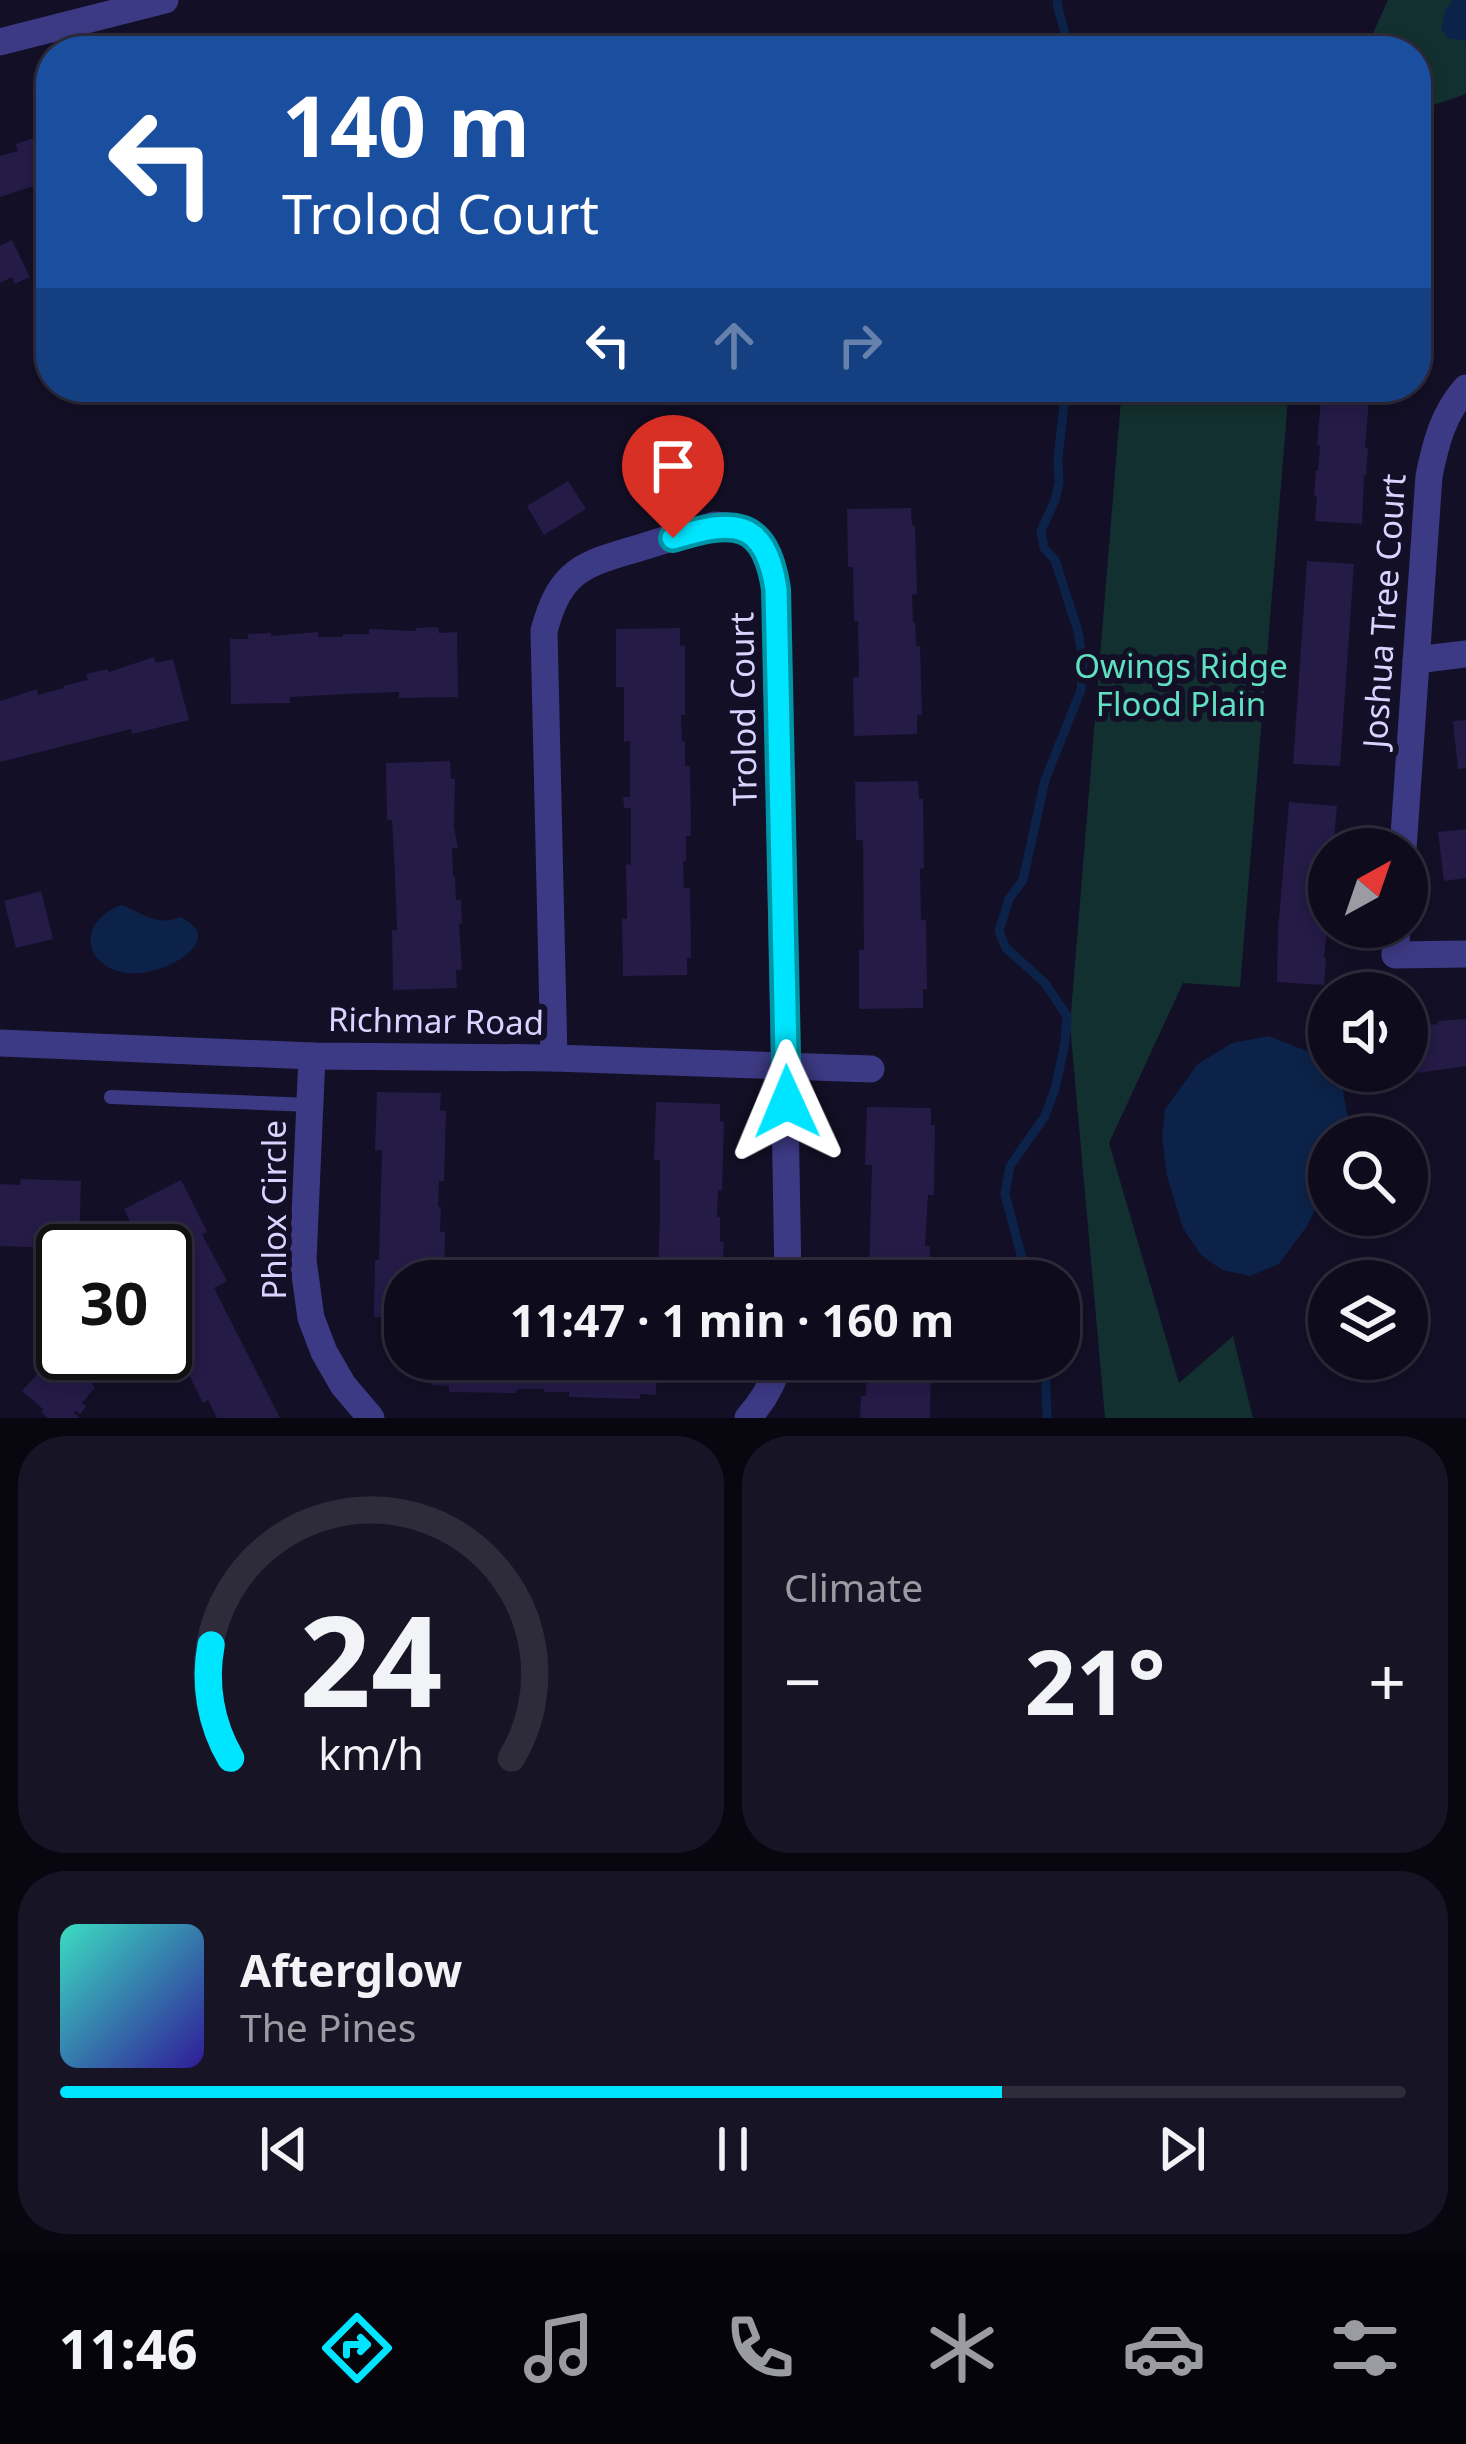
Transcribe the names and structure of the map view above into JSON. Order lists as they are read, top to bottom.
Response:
{
  "streets": {
    "street": [
      "Joshua Tree Court",
      "Trolod Court",
      "Richmar Road",
      "Phlox Circle"
    ]
  },
  "crossings": [
    ["Trolod Court", "Richmar Road"],
    ["Richmar Road", "Phlox Circle"]
  ],
  "parks": ["Owings Ridge Flood Plain"],
  "north": "top right",
  "page": {
    "turn": ["140 m", "Trolod Court"],
    "limit": "30",
    "trip": "11:47 · 1 min · 160 m",
    "tile": "Climate",
    "heat": ["−", "21°", "+"],
    "song": ["Afterglow", "The Pines"],
    "tabs": "11:46",
    "gauge": ["24", "km/h"]
  }
}
